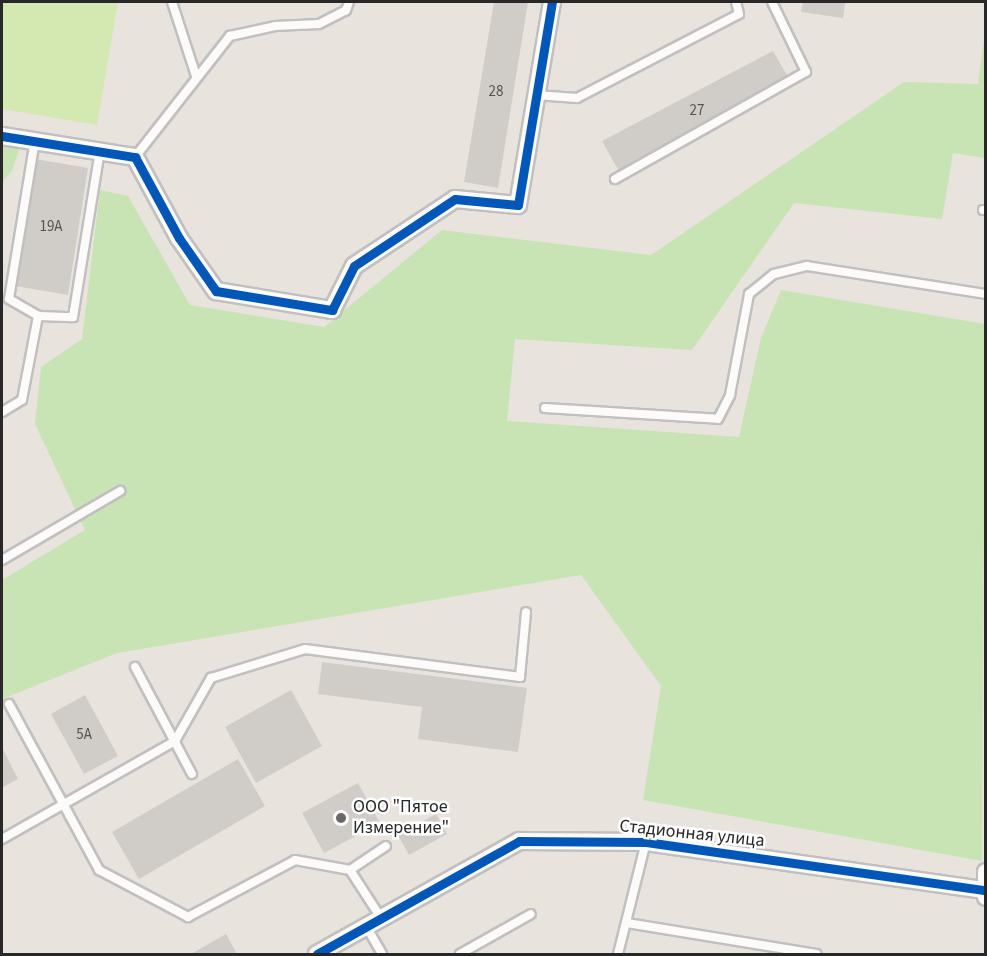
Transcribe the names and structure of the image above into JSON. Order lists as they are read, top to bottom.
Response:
{
  "streets": {
    "street": ["Стадионная улица"]
  },
  "places": ["ООО \"Пятое Измерение\""],
  "house_numbers": [
    "28",
    "27",
    "19А",
    "5А"
  ]
}
